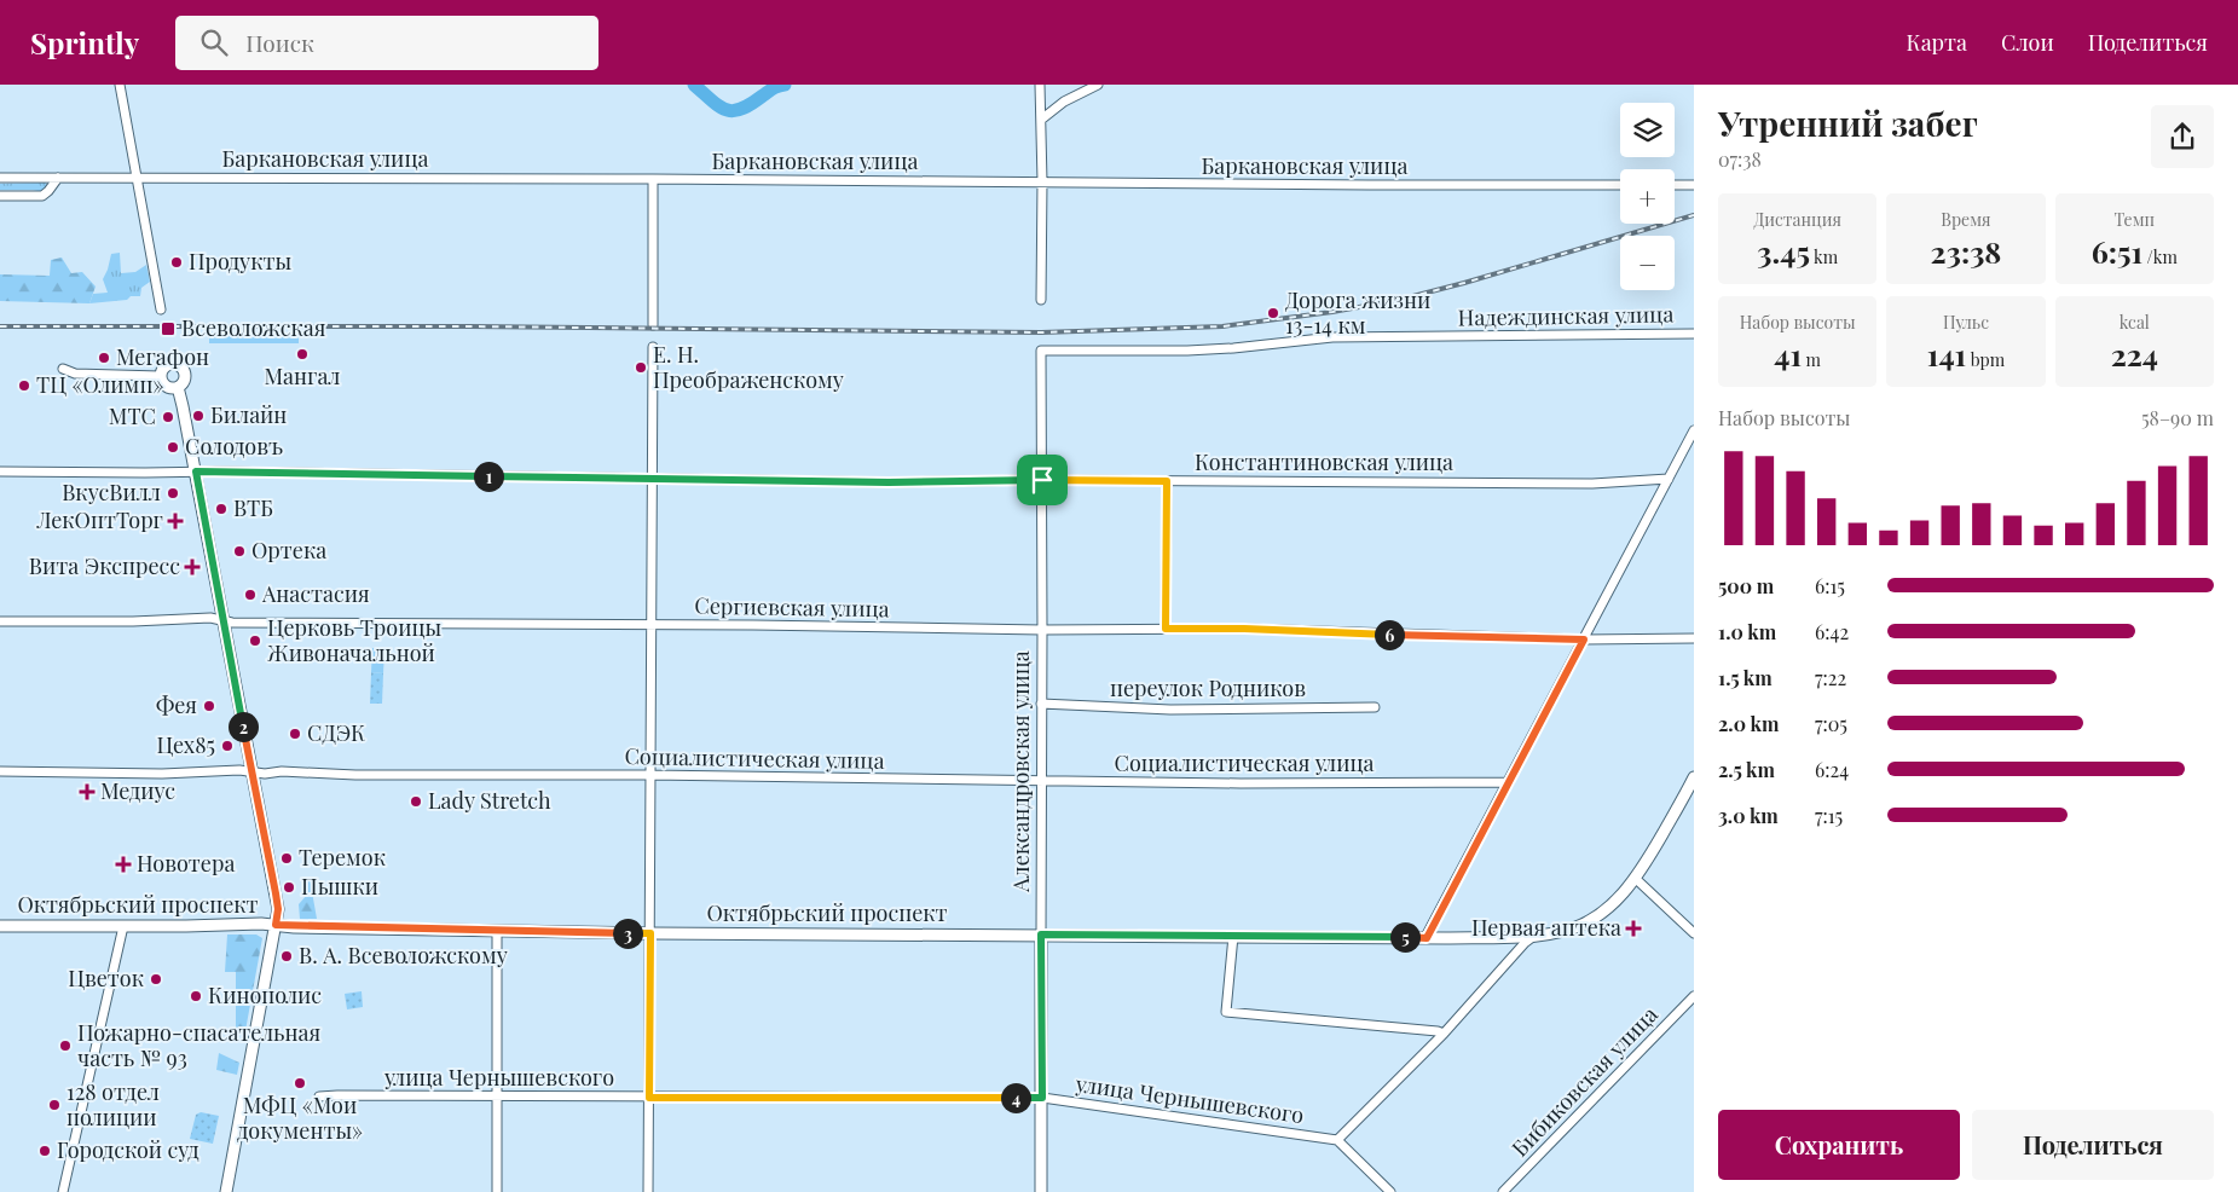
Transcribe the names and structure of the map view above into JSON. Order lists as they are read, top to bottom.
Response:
{
  "streets": {
    "street": [
      "Баркановская улица",
      "Надеждинская улица",
      "Константиновская улица",
      "Сергиевская улица",
      "переулок Родников",
      "Социалистическая улица",
      "Александровская улица",
      "Октябрьский проспект",
      "улица Чернышевского",
      "Бибиковская улица"
    ]
  },
  "crossings": [
    ["Надеждинская улица", "Александровская улица"],
    ["Константиновская улица", "Александровская улица"],
    ["Сергиевская улица", "Александровская улица"],
    ["переулок Родников", "Александровская улица"],
    ["Социалистическая улица", "Александровская улица"],
    ["Александровская улица", "Октябрьский проспект"],
    ["Александровская улица", "улица Чернышевского"]
  ],
  "places": {
    "other": [
      "Продукты",
      "Дорога жизни 13-14 км",
      "Мангал",
      "Мегафон",
      "Е. Н. Преображенскому",
      "ТЦ «Олимп»",
      "Билайн",
      "МТС",
      "Солодовъ",
      "ВкусВилл",
      "ВТБ",
      "Ортека",
      "Анастасия",
      "Церковь Троицы Живоначальной",
      "Фея",
      "СДЭК",
      "Цех85",
      "Lady Stretch",
      "Теремок",
      "Пышки",
      "В. А. Всеволожскому",
      "Цветок",
      "Кинополис",
      "Пожарно-спасательная часть № 93",
      "МФЦ «Мои документы»",
      "128 отдел полиции",
      "Городской суд"
    ],
    "transit": ["Всеволожская"],
    "health": [
      "ЛекОптТорг",
      "Вита Экспресс",
      "Медиус",
      "Новотера",
      "Первая аптека"
    ]
  },
  "page": {
    "header": "Sprintly",
    "search": "Поиск",
    "nav": ["Карта", "Слои", "Поделиться"],
    "heading": ["Утренний забег", "07:38"],
    "map_buttons": ["+", "−"],
    "stats": [
      ["Дистанция", "3.45 km"],
      ["Время", "23:38"],
      ["Темп", "6:51 /km"],
      ["Набор высоты", "41 m"],
      ["Пульс", "141 bpm"],
      ["kcal", "224"]
    ],
    "chart": ["Набор высоты", "58–90 m"],
    "pins": [
      "1",
      "6",
      "2",
      "3",
      "5",
      "4"
    ],
    "list": [
      {
        "name": "500 m",
        "note": "6:15"
      },
      {
        "name": "1.0 km",
        "note": "6:42"
      },
      {
        "name": "1.5 km",
        "note": "7:22"
      },
      {
        "name": "2.0 km",
        "note": "7:05"
      },
      {
        "name": "2.5 km",
        "note": "6:24"
      },
      {
        "name": "3.0 km",
        "note": "7:15"
      }
    ],
    "buttons": ["Сохранить", "Поделиться"]
  }
}
